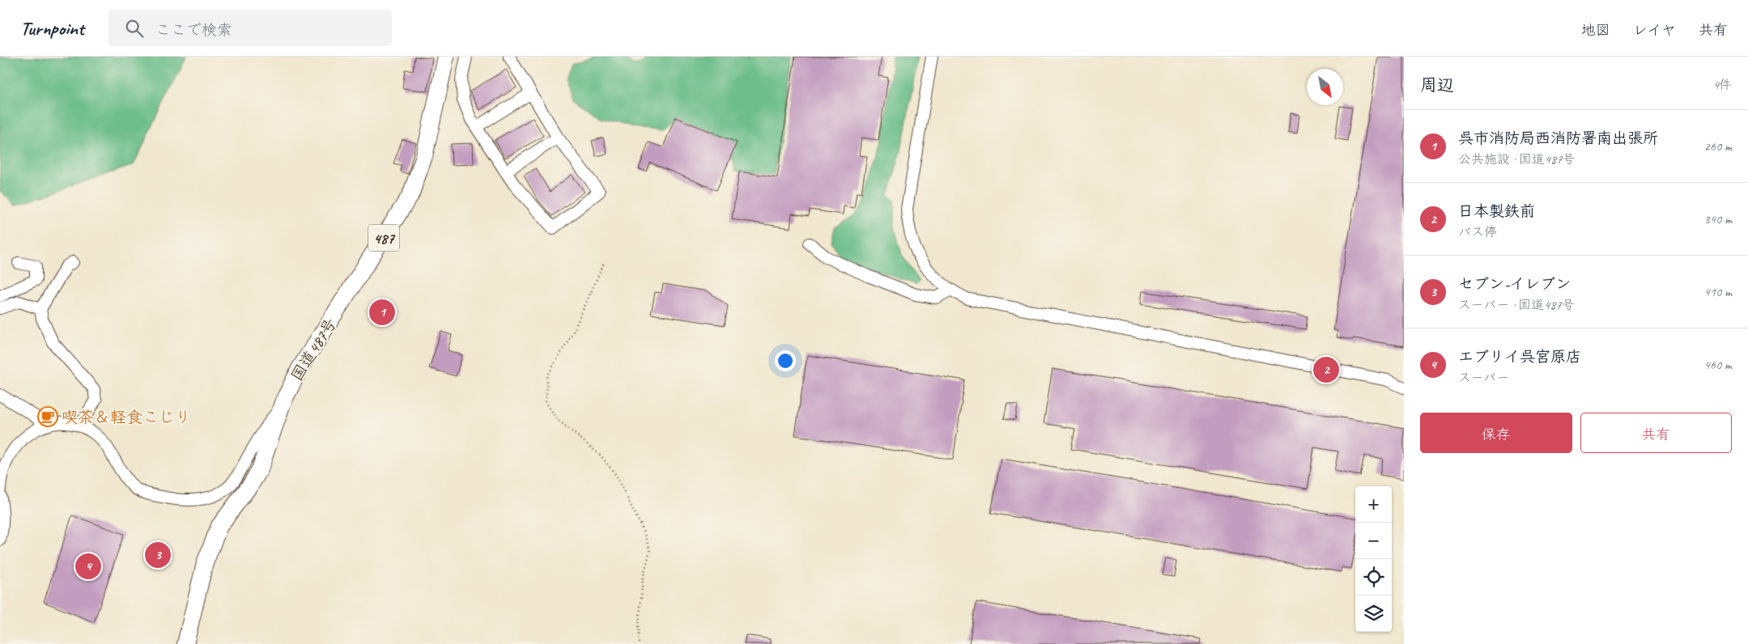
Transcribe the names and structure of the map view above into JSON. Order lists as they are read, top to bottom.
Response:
{
  "streets": {
    "highway": ["487", "国道487号"]
  },
  "places": {
    "cafe": ["喫茶＆軽食こじり"]
  },
  "north": "bottom right",
  "page": {
    "header": "Turnpoint",
    "search": "ここで検索",
    "nav": ["地図", "レイヤ", "共有"],
    "heading": ["周辺", "4件"],
    "list": [
      {
        "mark": "1",
        "name": "呉市消防局西消防署南出張所",
        "note": "公共施設 · 国道487号",
        "value": "260 m"
      },
      {
        "mark": "2",
        "name": "日本製鉄前",
        "note": "バス停",
        "value": "340 m"
      },
      {
        "mark": "3",
        "name": "セブン-イレブン",
        "note": "スーパー · 国道487号",
        "value": "410 m"
      },
      {
        "mark": "4",
        "name": "エブリイ呉宮原店",
        "note": "スーパー",
        "value": "460 m"
      }
    ],
    "pins": [
      "1",
      "2",
      "3",
      "4"
    ],
    "buttons": ["保存", "共有"],
    "map_buttons": ["+", "−"]
  }
}
